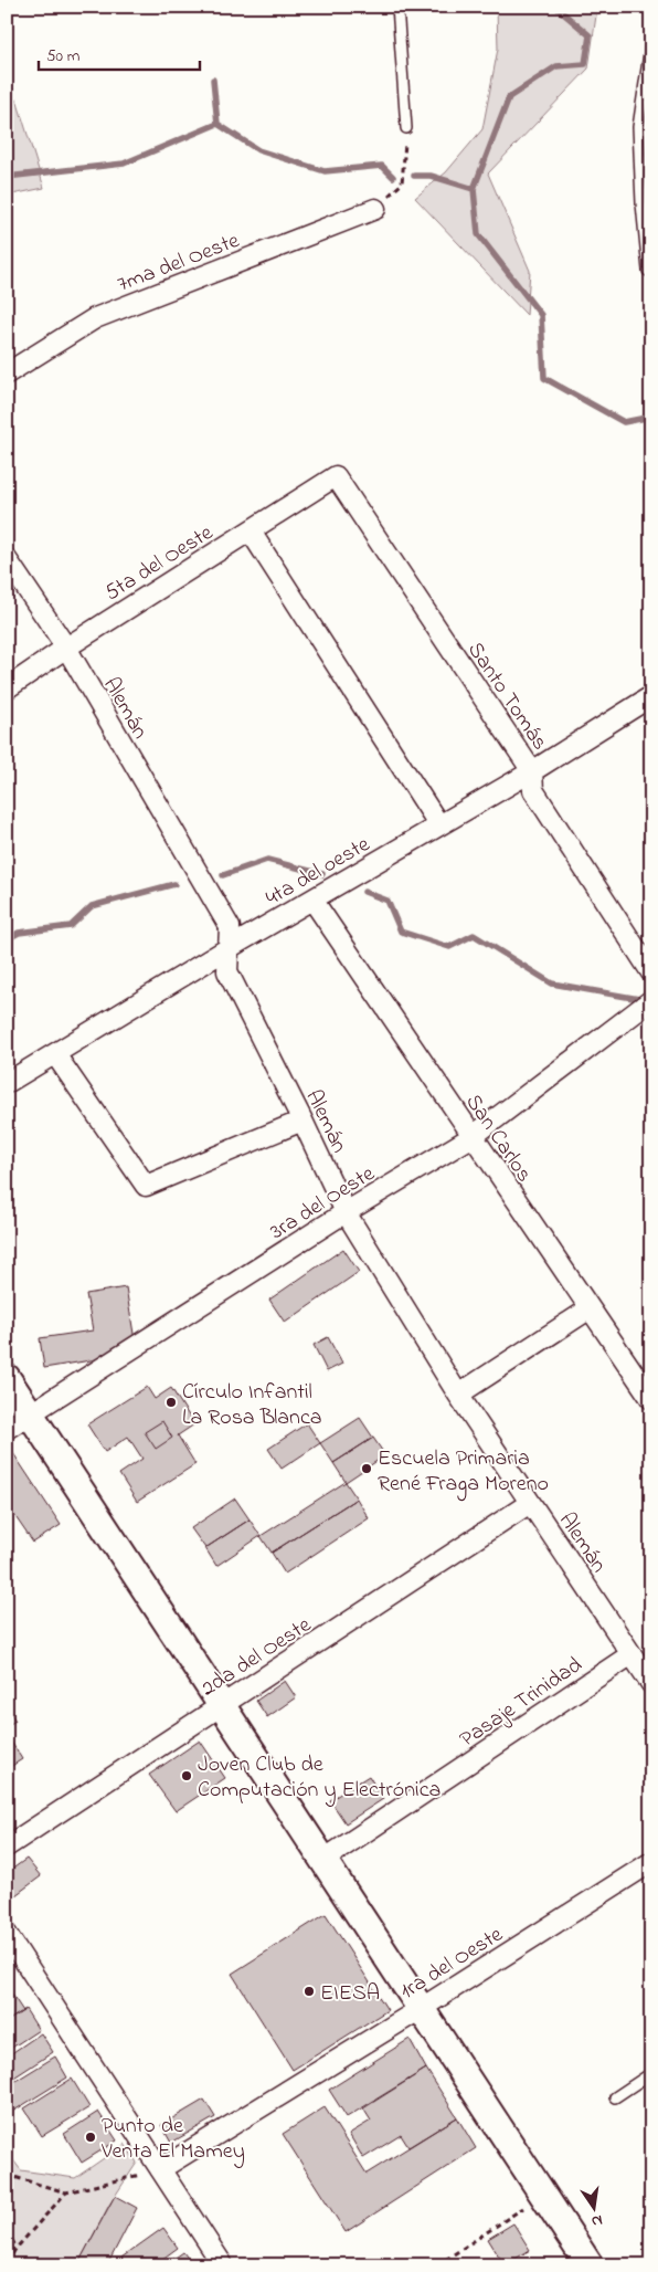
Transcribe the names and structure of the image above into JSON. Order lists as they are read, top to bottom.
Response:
{
  "streets": {
    "street": [
      "7ma del Oeste",
      "5ta del Oeste",
      "Santo Tomás",
      "Alemán",
      "4ta del oeste",
      "San Carlos",
      "3ra del Oeste",
      "2da del Oeste",
      "Pasaje Trinidad",
      "1ra del Oeste"
    ]
  },
  "crossings": [
    ["5ta del Oeste", "Santo Tomás"],
    ["5ta del Oeste", "Alemán"],
    ["Santo Tomás", "4ta del oeste"],
    ["Alemán", "4ta del oeste"],
    ["Alemán", "3ra del Oeste"],
    ["Alemán", "2da del Oeste"],
    ["Alemán", "Pasaje Trinidad"],
    ["4ta del oeste", "San Carlos"],
    ["San Carlos", "3ra del Oeste"]
  ],
  "places": [
    "Círculo Infantil La Rosa Blanca",
    "Escuela Primaria René Fraga Moreno",
    "Joven Club de Computación y Electrónica",
    "EIESA",
    "Punto de Venta El Mamey"
  ],
  "scale_bar": "50 m",
  "north": "bottom"
}
